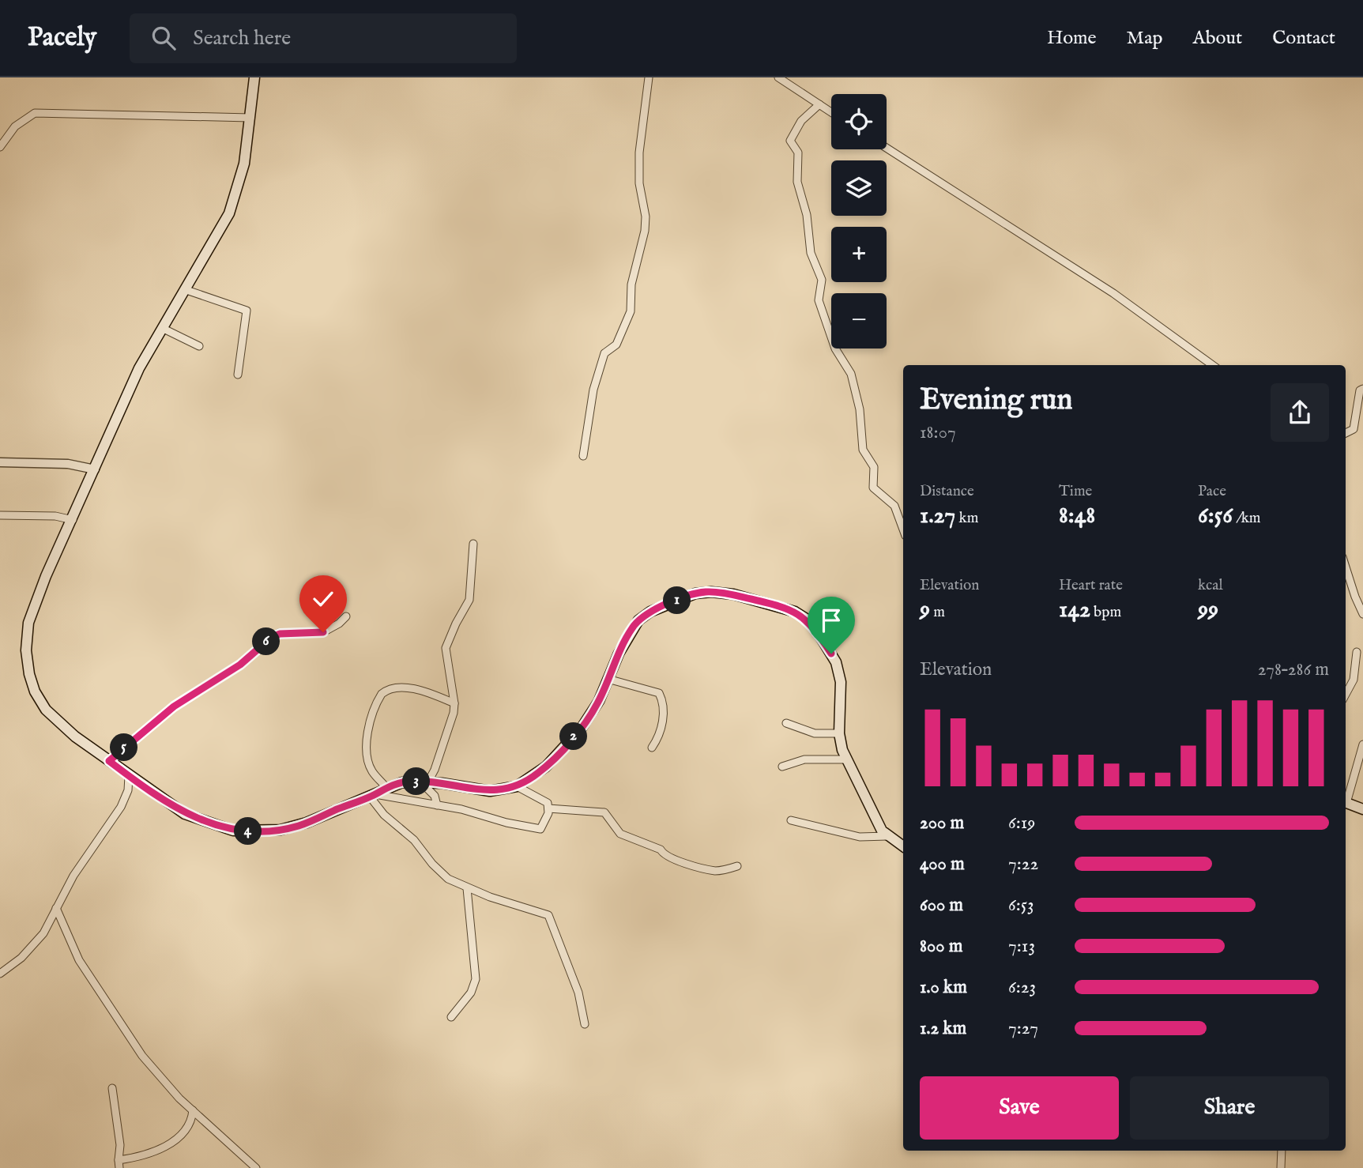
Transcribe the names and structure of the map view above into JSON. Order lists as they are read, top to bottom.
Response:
{
  "page": {
    "header": "Pacely",
    "search": "Search here",
    "nav": [
      "Home",
      "Map",
      "About",
      "Contact"
    ],
    "map_buttons": ["+", "−"],
    "heading": ["Evening run", "18:07"],
    "stats": [
      ["Distance", "1.27 km"],
      ["Time", "8:48"],
      ["Pace", "6:56 /km"],
      ["Elevation", "9 m"],
      ["Heart rate", "142 bpm"],
      ["kcal", "99"]
    ],
    "pins": [
      "1",
      "6",
      "2",
      "5",
      "3",
      "4"
    ],
    "chart": ["Elevation", "278–286 m"],
    "list": [
      {
        "name": "200 m",
        "note": "6:19"
      },
      {
        "name": "400 m",
        "note": "7:22"
      },
      {
        "name": "600 m",
        "note": "6:53"
      },
      {
        "name": "800 m",
        "note": "7:13"
      },
      {
        "name": "1.0 km",
        "note": "6:23"
      },
      {
        "name": "1.2 km",
        "note": "7:27"
      }
    ],
    "buttons": ["Save", "Share"]
  }
}
